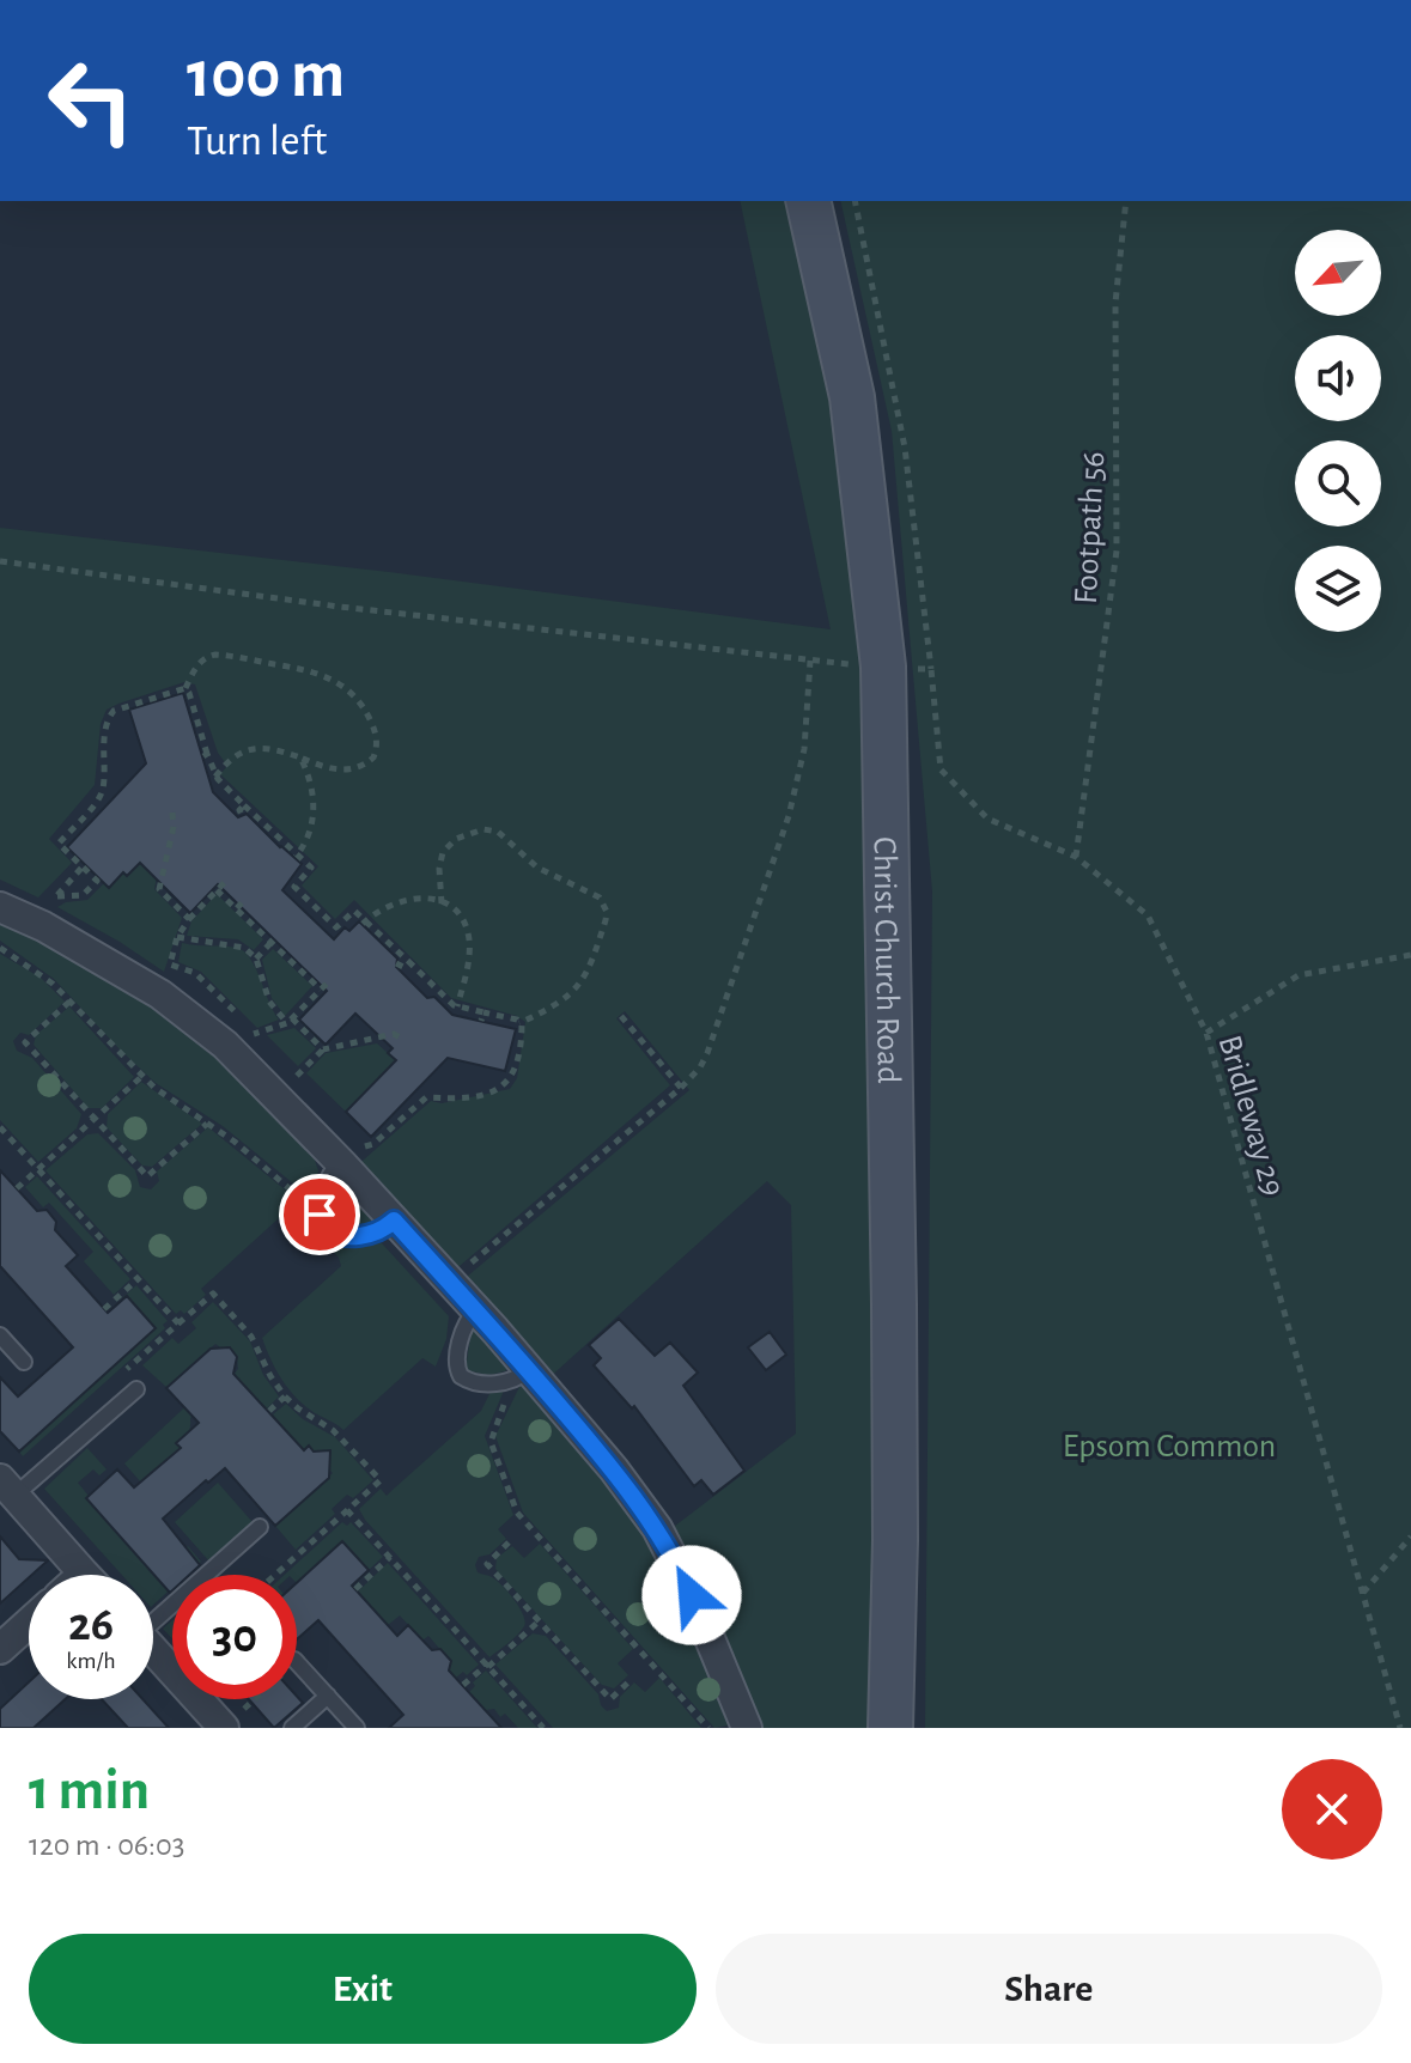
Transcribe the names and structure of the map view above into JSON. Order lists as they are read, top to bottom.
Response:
{
  "streets": {
    "main road": ["Christ Church Road"],
    "path": ["Footpath 56", "Bridleway 29"]
  },
  "crossings": [
    ["Footpath 56", "Bridleway 29"],
    ["Christ Church Road", "Bridleway 29"]
  ],
  "parks": ["Epsom Common"],
  "north": "bottom left",
  "page": {
    "turn": ["100 m", "Turn left"],
    "speed": "26 km/h",
    "limit": "30",
    "heading": ["1 min", "120 m · 06:03"],
    "buttons": ["Exit", "Share"]
  }
}
